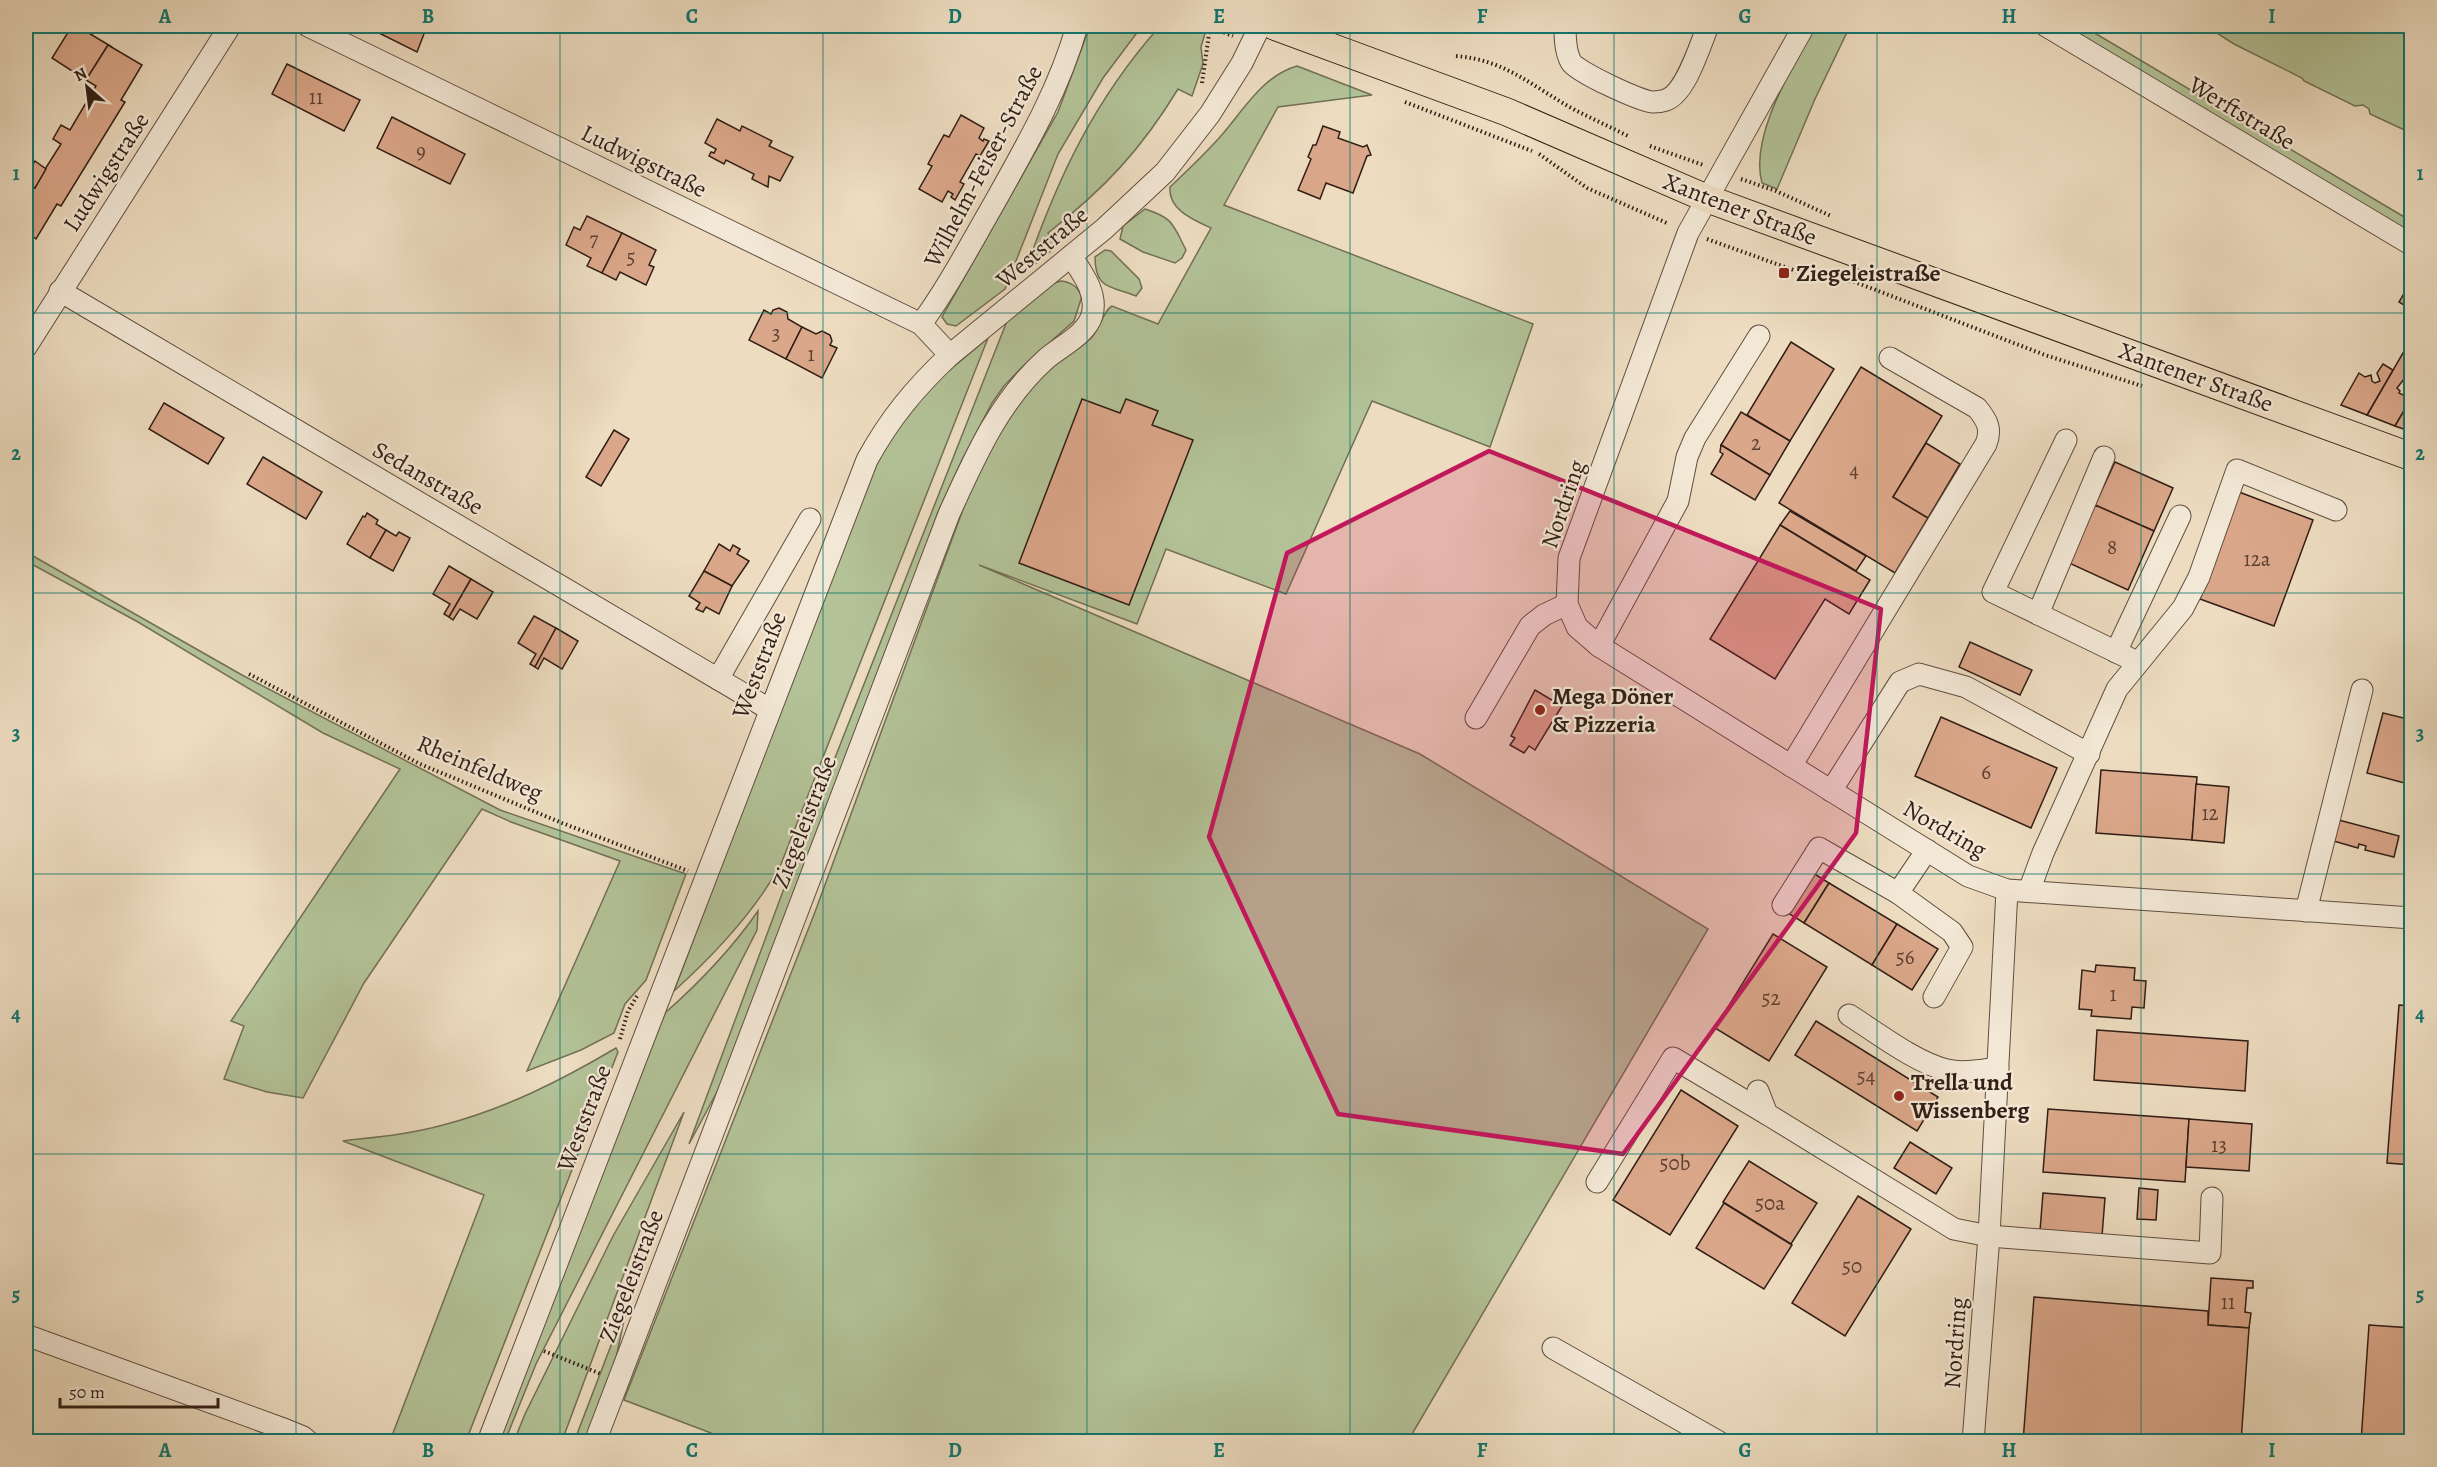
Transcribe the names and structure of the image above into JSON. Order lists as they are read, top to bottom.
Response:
{
  "streets": {
    "main road": ["Xantener Straße"],
    "street": [
      "Werftstraße",
      "Ludwigstraße",
      "Wilhelm-Feiser-Straße",
      "Weststraße",
      "Sedanstraße",
      "Nordring",
      "Ziegeleistraße"
    ],
    "path": ["Rheinfeldweg"]
  },
  "crossings": [
    ["Ludwigstraße", "Wilhelm-Feiser-Straße"],
    ["Ludwigstraße", "Weststraße"],
    ["Ludwigstraße", "Sedanstraße"],
    ["Xantener Straße", "Nordring"],
    ["Weststraße", "Sedanstraße"],
    ["Weststraße", "Rheinfeldweg"],
    ["Weststraße", "Ziegeleistraße"]
  ],
  "places": {
    "transit": ["Ziegeleistraße"],
    "other": ["Mega Döner & Pizzeria", "Trella und Wissenberg"]
  },
  "house_numbers": [
    "11",
    "9",
    "7",
    "5",
    "3",
    "1",
    "2",
    "4",
    "8",
    "12a",
    "6",
    "12",
    "56",
    "1",
    "52",
    "54",
    "13",
    "50b",
    "50a",
    "50",
    "11"
  ],
  "scale_bar": "50 m",
  "north": "top left",
  "grid": {
    "columns": [
      "A",
      "B",
      "C",
      "D",
      "E",
      "F",
      "G",
      "H",
      "I"
    ],
    "rows": [
      "1",
      "2",
      "3",
      "4",
      "5"
    ]
  }
}
